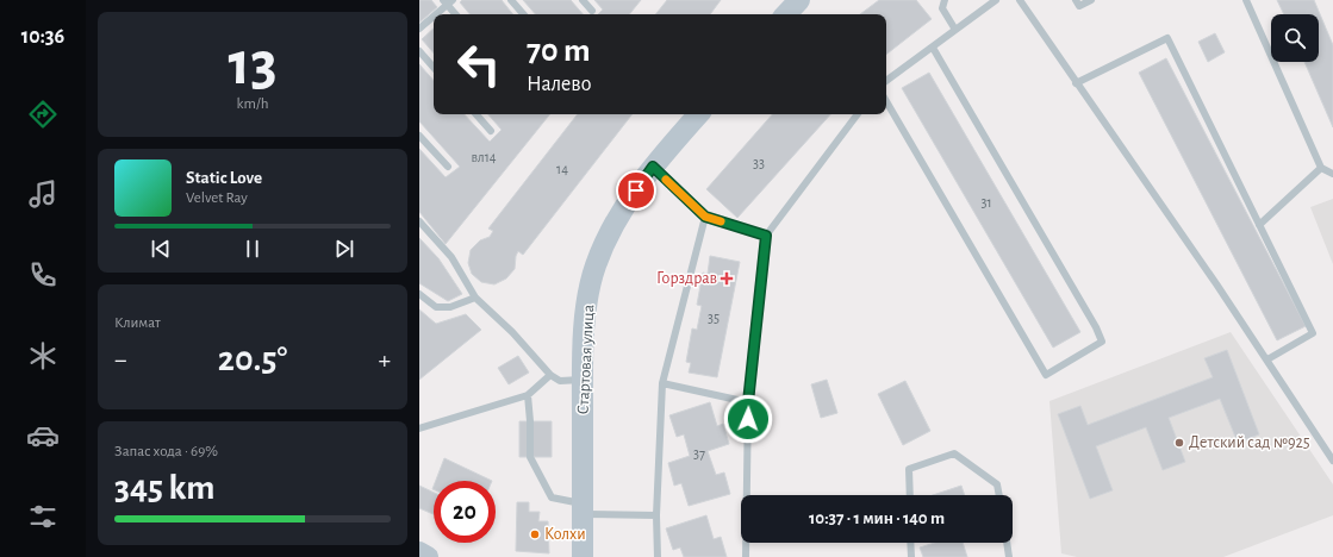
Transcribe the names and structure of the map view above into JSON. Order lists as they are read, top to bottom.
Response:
{
  "streets": {
    "street": ["Стартовая улица"]
  },
  "places": {
    "health": ["Горздрав"],
    "other": ["Детский сад №925", "Колхи"]
  },
  "house_numbers": [
    "вл14",
    "33",
    "14",
    "31",
    "35",
    "37"
  ],
  "page": {
    "tabs": "10:36",
    "tile": [
      ["13", "km/h"],
      "Климат",
      ["Запас хода · 69%", "345 km"]
    ],
    "turn": ["70 m", "Налево"],
    "song": ["Static Love", "Velvet Ray"],
    "heat": ["−", "20.5°", "+"],
    "limit": "20",
    "trip": "10:37 · 1 мин · 140 m"
  }
}
